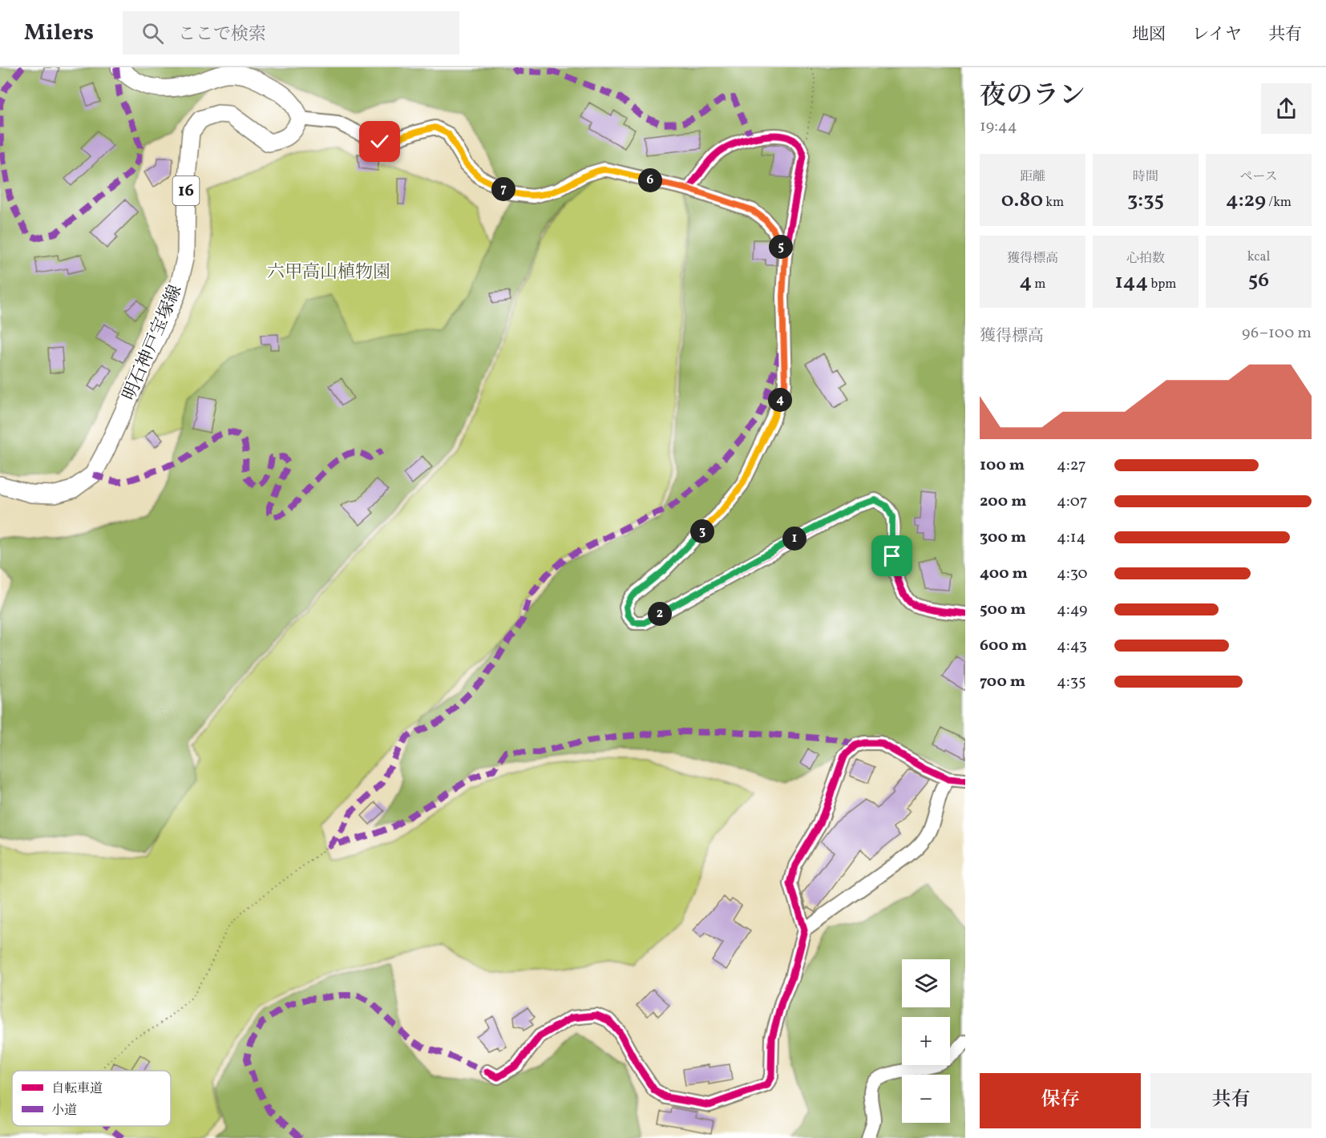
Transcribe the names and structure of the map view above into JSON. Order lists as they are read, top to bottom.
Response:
{
  "streets": {
    "main road": ["16", "明石神戸宝塚線"]
  },
  "parks": ["六甲高山植物園"],
  "legend": ["自転車道", "小道"],
  "page": {
    "header": "Milers",
    "search": "ここで検索",
    "nav": ["地図", "レイヤ", "共有"],
    "heading": ["夜のラン", "19:44"],
    "stats": [
      ["距離", "0.80 km"],
      ["時間", "3:35"],
      ["ペース", "4:29 /km"],
      ["獲得標高", "4 m"],
      ["心拍数", "144 bpm"],
      ["kcal", "56"]
    ],
    "pins": [
      "6",
      "7",
      "5",
      "4",
      "3",
      "1",
      "2"
    ],
    "chart": ["獲得標高", "96–100 m"],
    "list": [
      {
        "name": "100 m",
        "note": "4:27"
      },
      {
        "name": "200 m",
        "note": "4:07"
      },
      {
        "name": "300 m",
        "note": "4:14"
      },
      {
        "name": "400 m",
        "note": "4:30"
      },
      {
        "name": "500 m",
        "note": "4:49"
      },
      {
        "name": "600 m",
        "note": "4:43"
      },
      {
        "name": "700 m",
        "note": "4:35"
      }
    ],
    "map_buttons": ["+", "−"],
    "buttons": ["保存", "共有"]
  }
}
